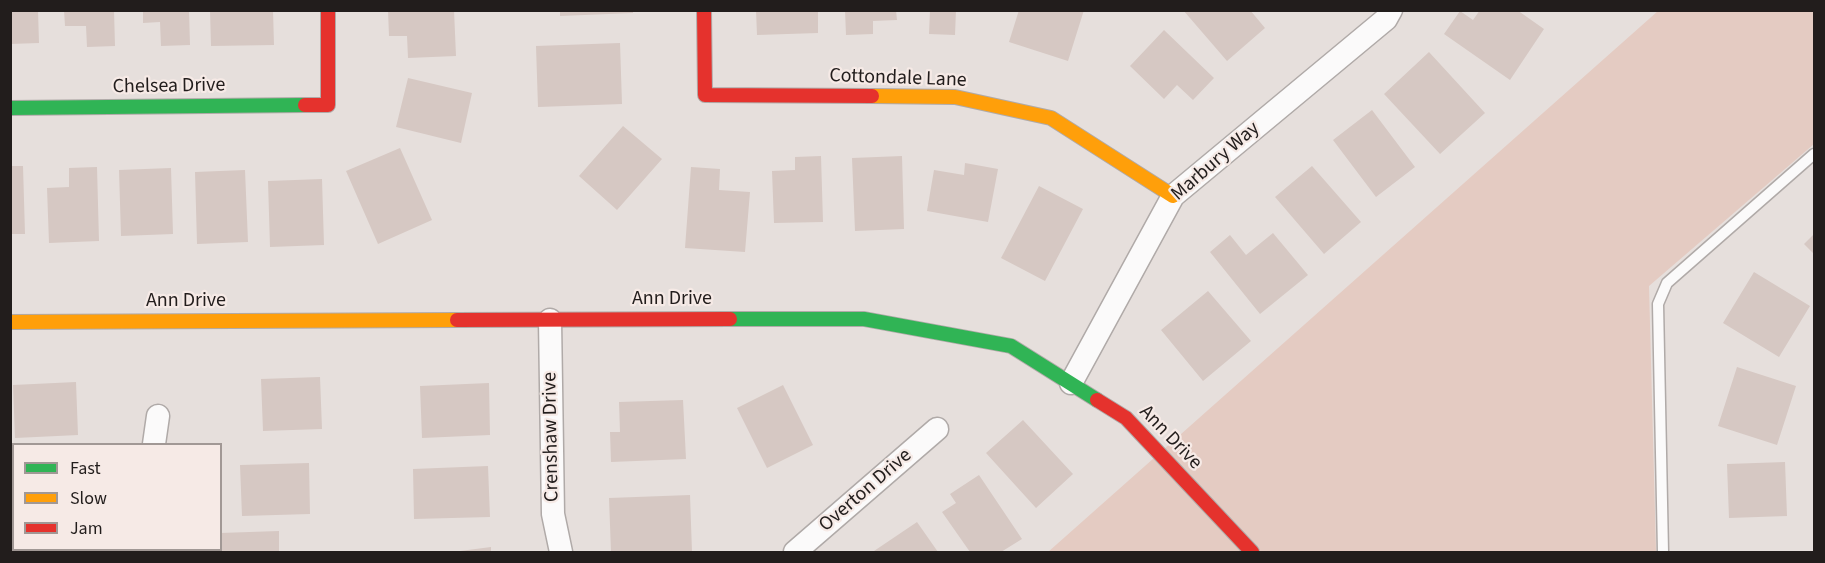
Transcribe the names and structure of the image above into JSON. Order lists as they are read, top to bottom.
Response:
{
  "streets": {
    "street": [
      "Cottondale Lane",
      "Chelsea Drive",
      "Marbury Way",
      "Ann Drive",
      "Crenshaw Drive",
      "Overton Drive"
    ]
  },
  "crossings": [
    ["Cottondale Lane", "Marbury Way"],
    ["Marbury Way", "Ann Drive"],
    ["Ann Drive", "Crenshaw Drive"]
  ],
  "legend": ["Fast", "Slow", "Jam"]
}
